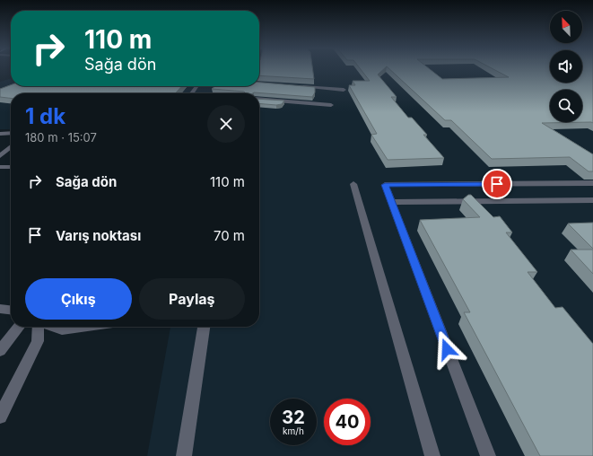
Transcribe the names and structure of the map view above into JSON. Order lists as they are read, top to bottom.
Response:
{
  "north": "top left",
  "page": {
    "turn": ["110 m", "Sağa dön"],
    "heading": ["1 dk", "180 m · 15:07"],
    "list": [
      {
        "name": "Sağa dön",
        "value": "110 m"
      },
      {
        "name": "Varış noktası",
        "value": "70 m"
      }
    ],
    "buttons": ["Çıkış", "Paylaş"],
    "speed": "32 km/h",
    "limit": "40"
  }
}
